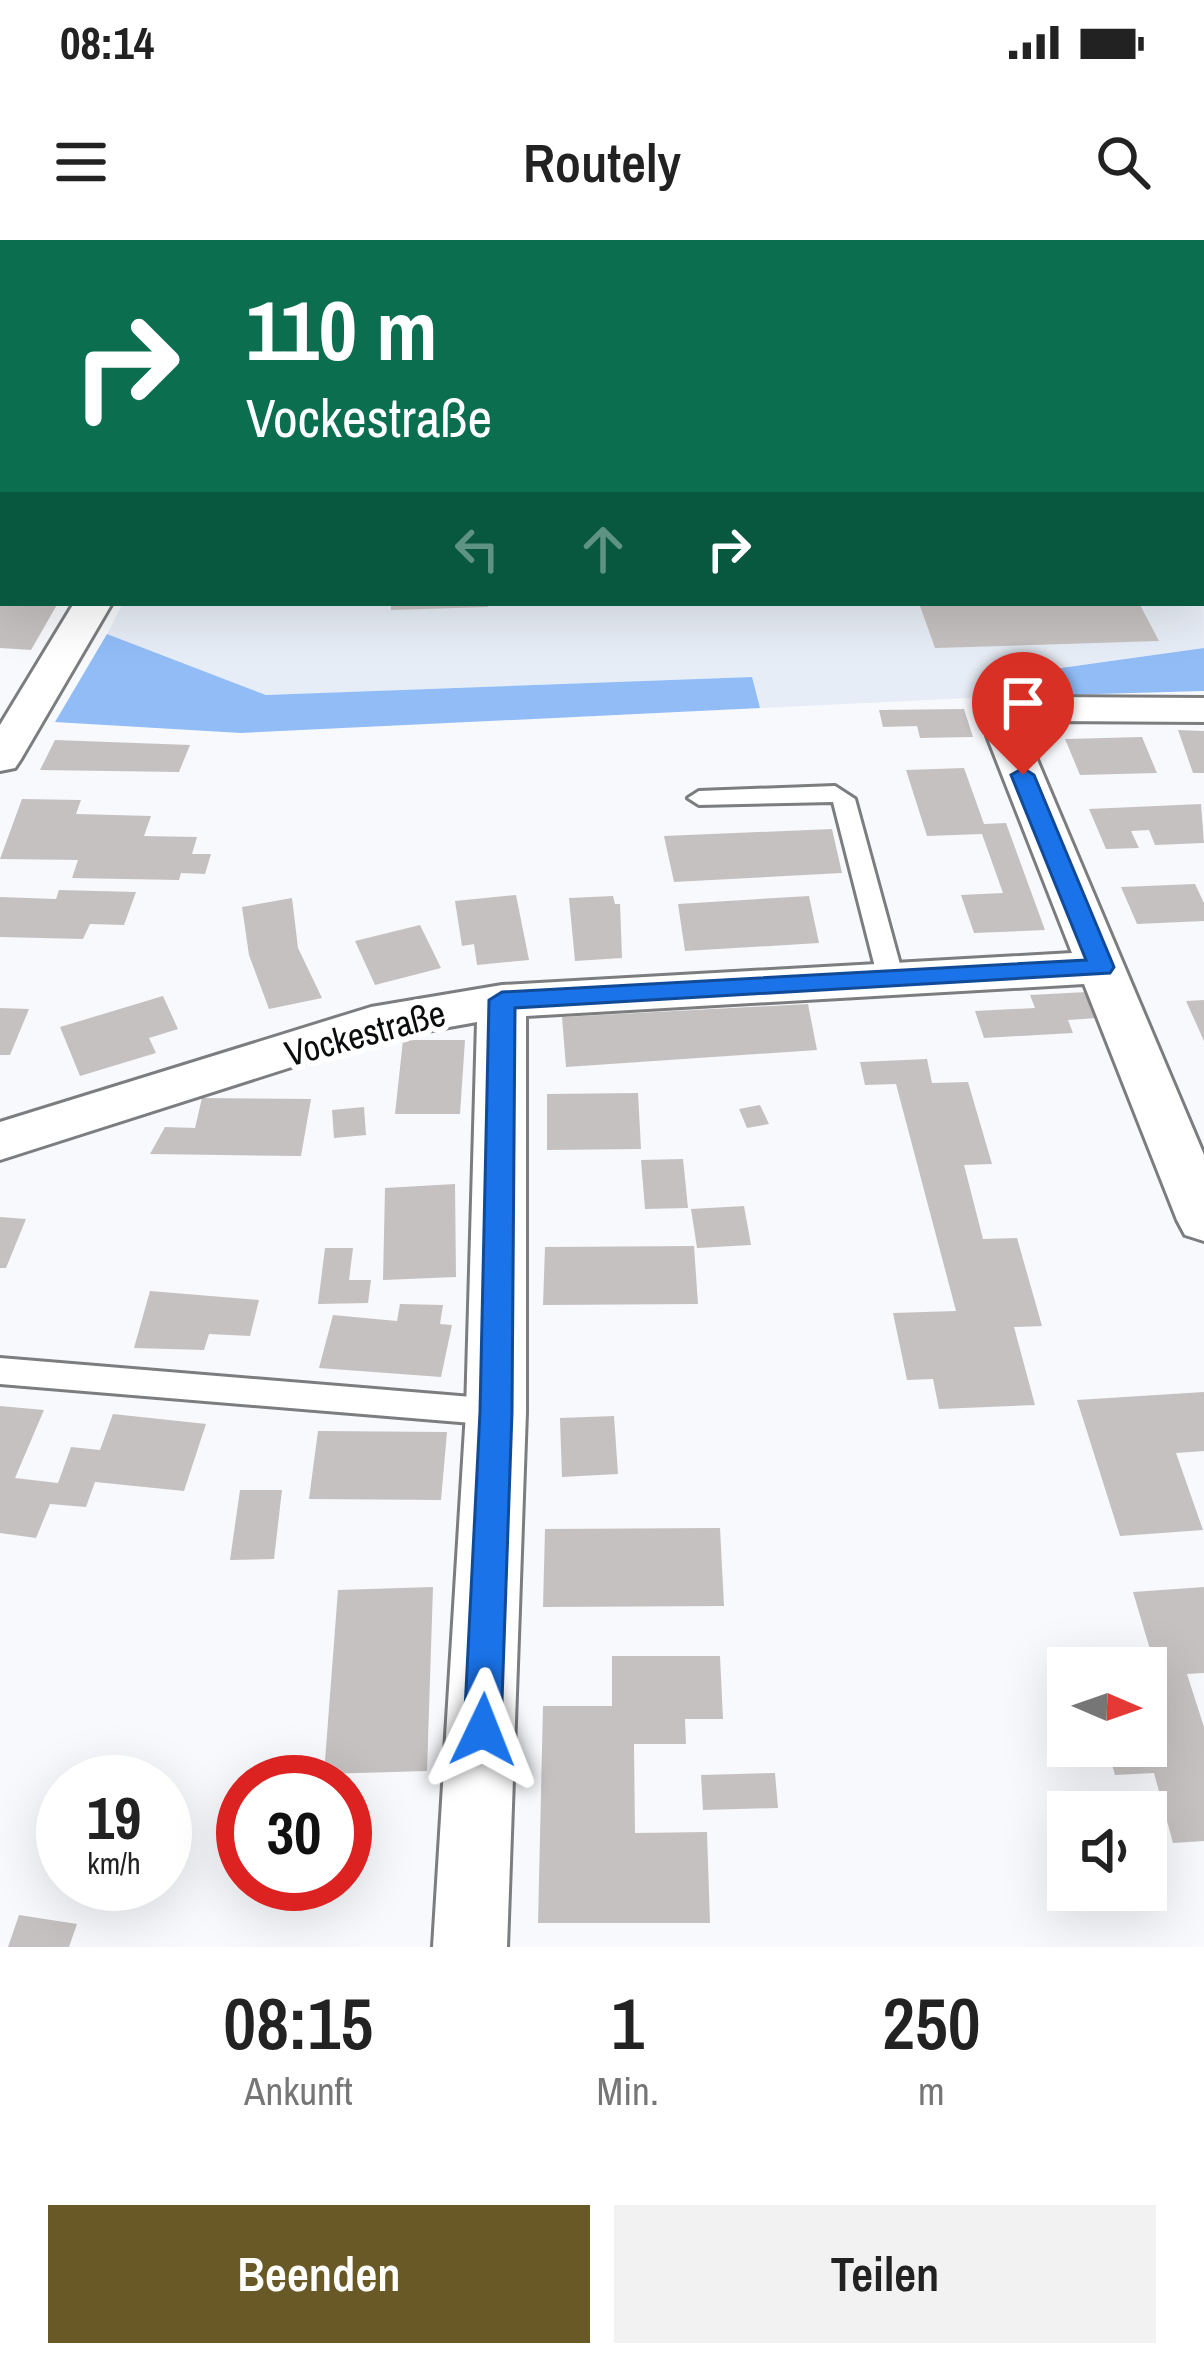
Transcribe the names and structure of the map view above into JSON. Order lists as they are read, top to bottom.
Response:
{
  "streets": {
    "street": ["Vockestraße"]
  },
  "north": "right",
  "page": {
    "status": "08:14",
    "header": "Routely",
    "turn": ["110 m", "Vockestraße"],
    "speed": "19 km/h",
    "limit": "30",
    "eta": [
      "08:15",
      "Ankunft",
      "1",
      "Min.",
      "250",
      "m"
    ],
    "buttons": ["Beenden", "Teilen"]
  }
}
